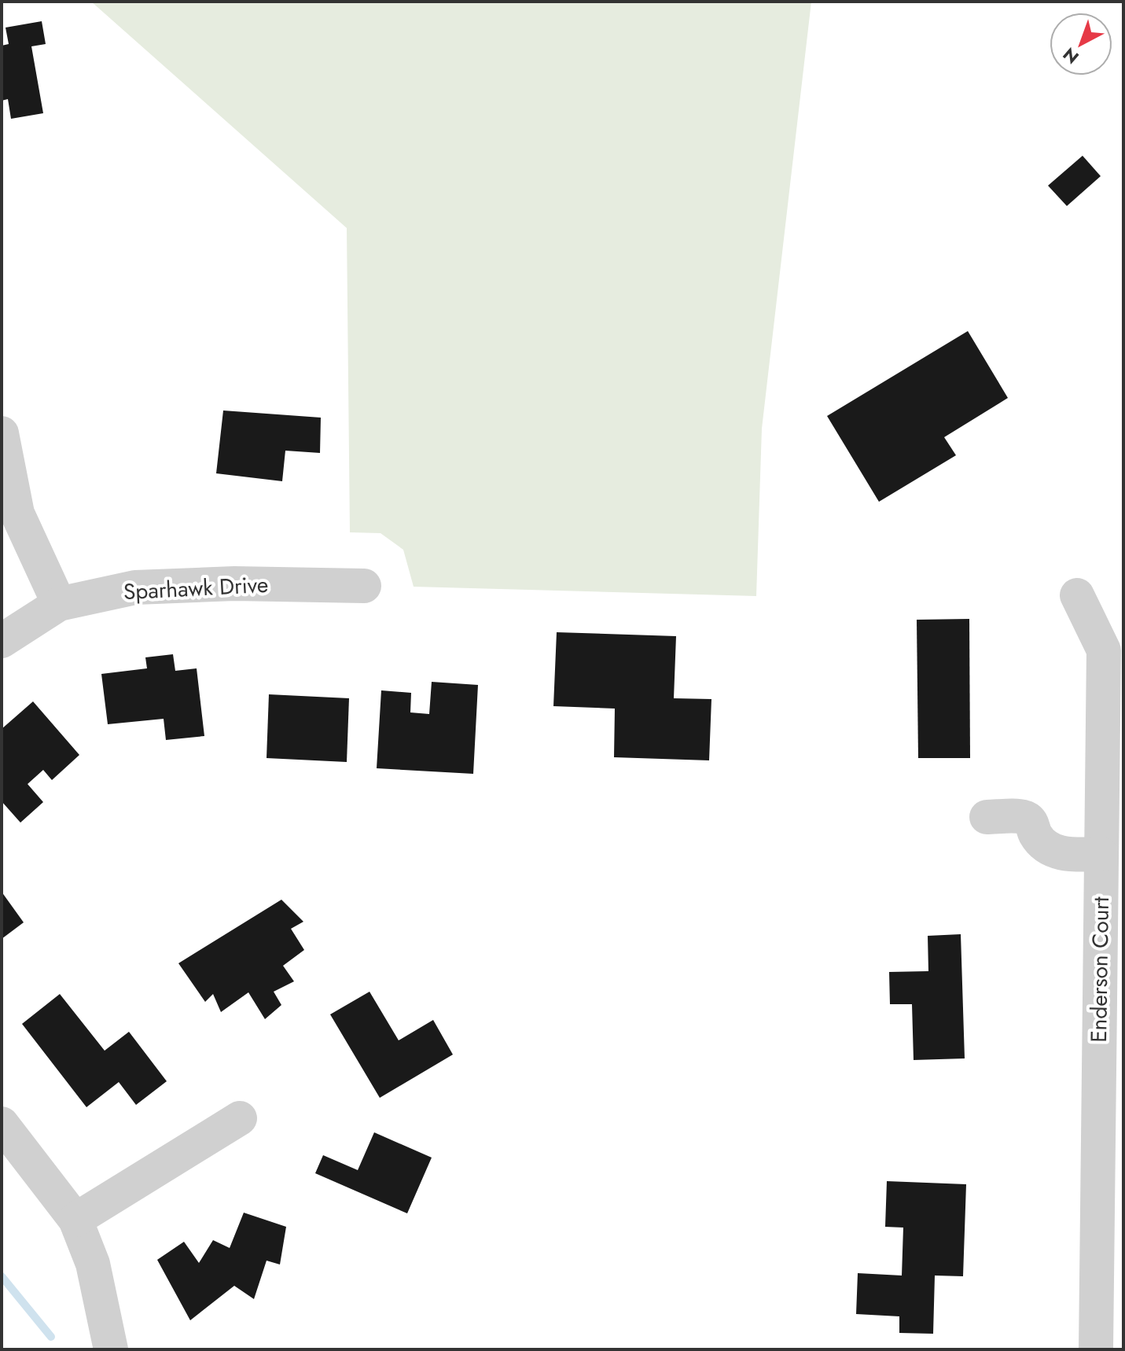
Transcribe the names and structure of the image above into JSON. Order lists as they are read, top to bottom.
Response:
{
  "streets": {
    "street": ["Sparhawk Drive", "Enderson Court"]
  },
  "north": "bottom left"
}
